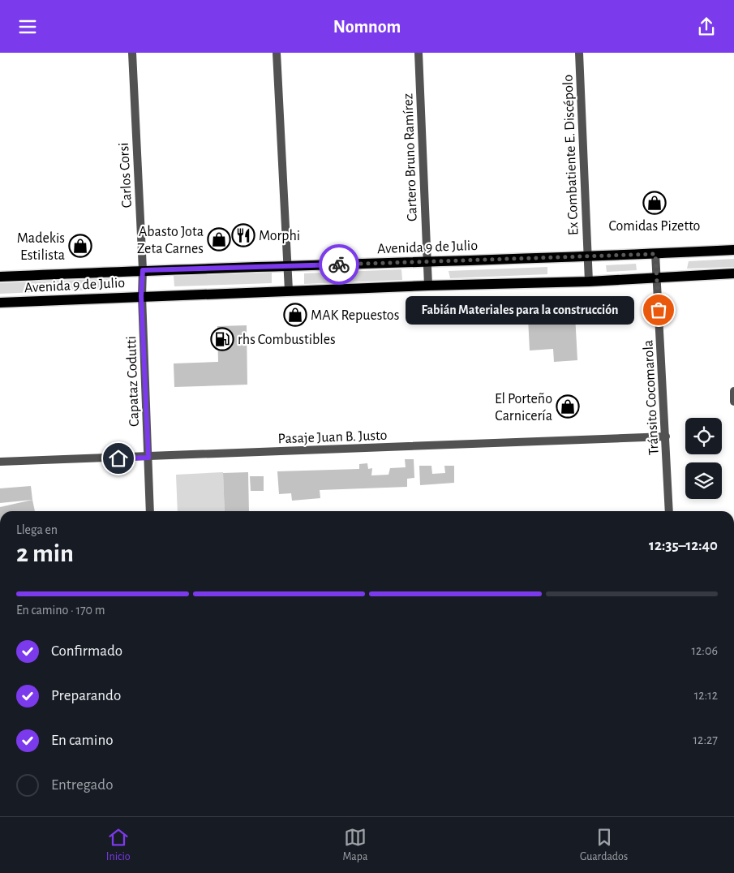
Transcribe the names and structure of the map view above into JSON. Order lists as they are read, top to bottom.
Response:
{
  "streets": {
    "main road": ["Avenida 9 de Julio"],
    "street": [
      "Ex Combatiente E. Discépolo",
      "Cartero Bruno Ramírez",
      "Carlos Corsi",
      "Capataz Codutti",
      "Tránsito Cocomarola",
      "Pasaje Juan B. Justo"
    ]
  },
  "crossings": [
    ["Ex Combatiente E. Discépolo", "Avenida 9 de Julio"],
    ["Cartero Bruno Ramírez", "Avenida 9 de Julio"],
    ["Carlos Corsi", "Avenida 9 de Julio"],
    ["Carlos Corsi", "Capataz Codutti"],
    ["Avenida 9 de Julio", "Capataz Codutti"],
    ["Avenida 9 de Julio", "Tránsito Cocomarola"],
    ["Capataz Codutti", "Pasaje Juan B. Justo"],
    ["Tránsito Cocomarola", "Pasaje Juan B. Justo"]
  ],
  "places": {
    "shop": [
      "Comidas Pizetto",
      "Abasto Jota Zeta Carnes",
      "Madekis Estilista",
      "MAK Repuestos",
      "El Porteño Carnicería"
    ],
    "restaurant": ["Morphi"],
    "other": ["Fabián Materiales para la construcción"],
    "fuel station": ["rhs Combustibles"]
  },
  "page": {
    "header": "Nomnom",
    "bubble": "Fabián Materiales para la construcción",
    "heading": ["2 min", "Llega en", "12:35–12:40"],
    "bar": "En camino · 170 m",
    "list": [
      ["Confirmado", "12:06"],
      ["Preparando", "12:12"],
      ["En camino", "12:27"],
      "Entregado"
    ],
    "tabs": ["Inicio", "Mapa", "Guardados"]
  }
}
